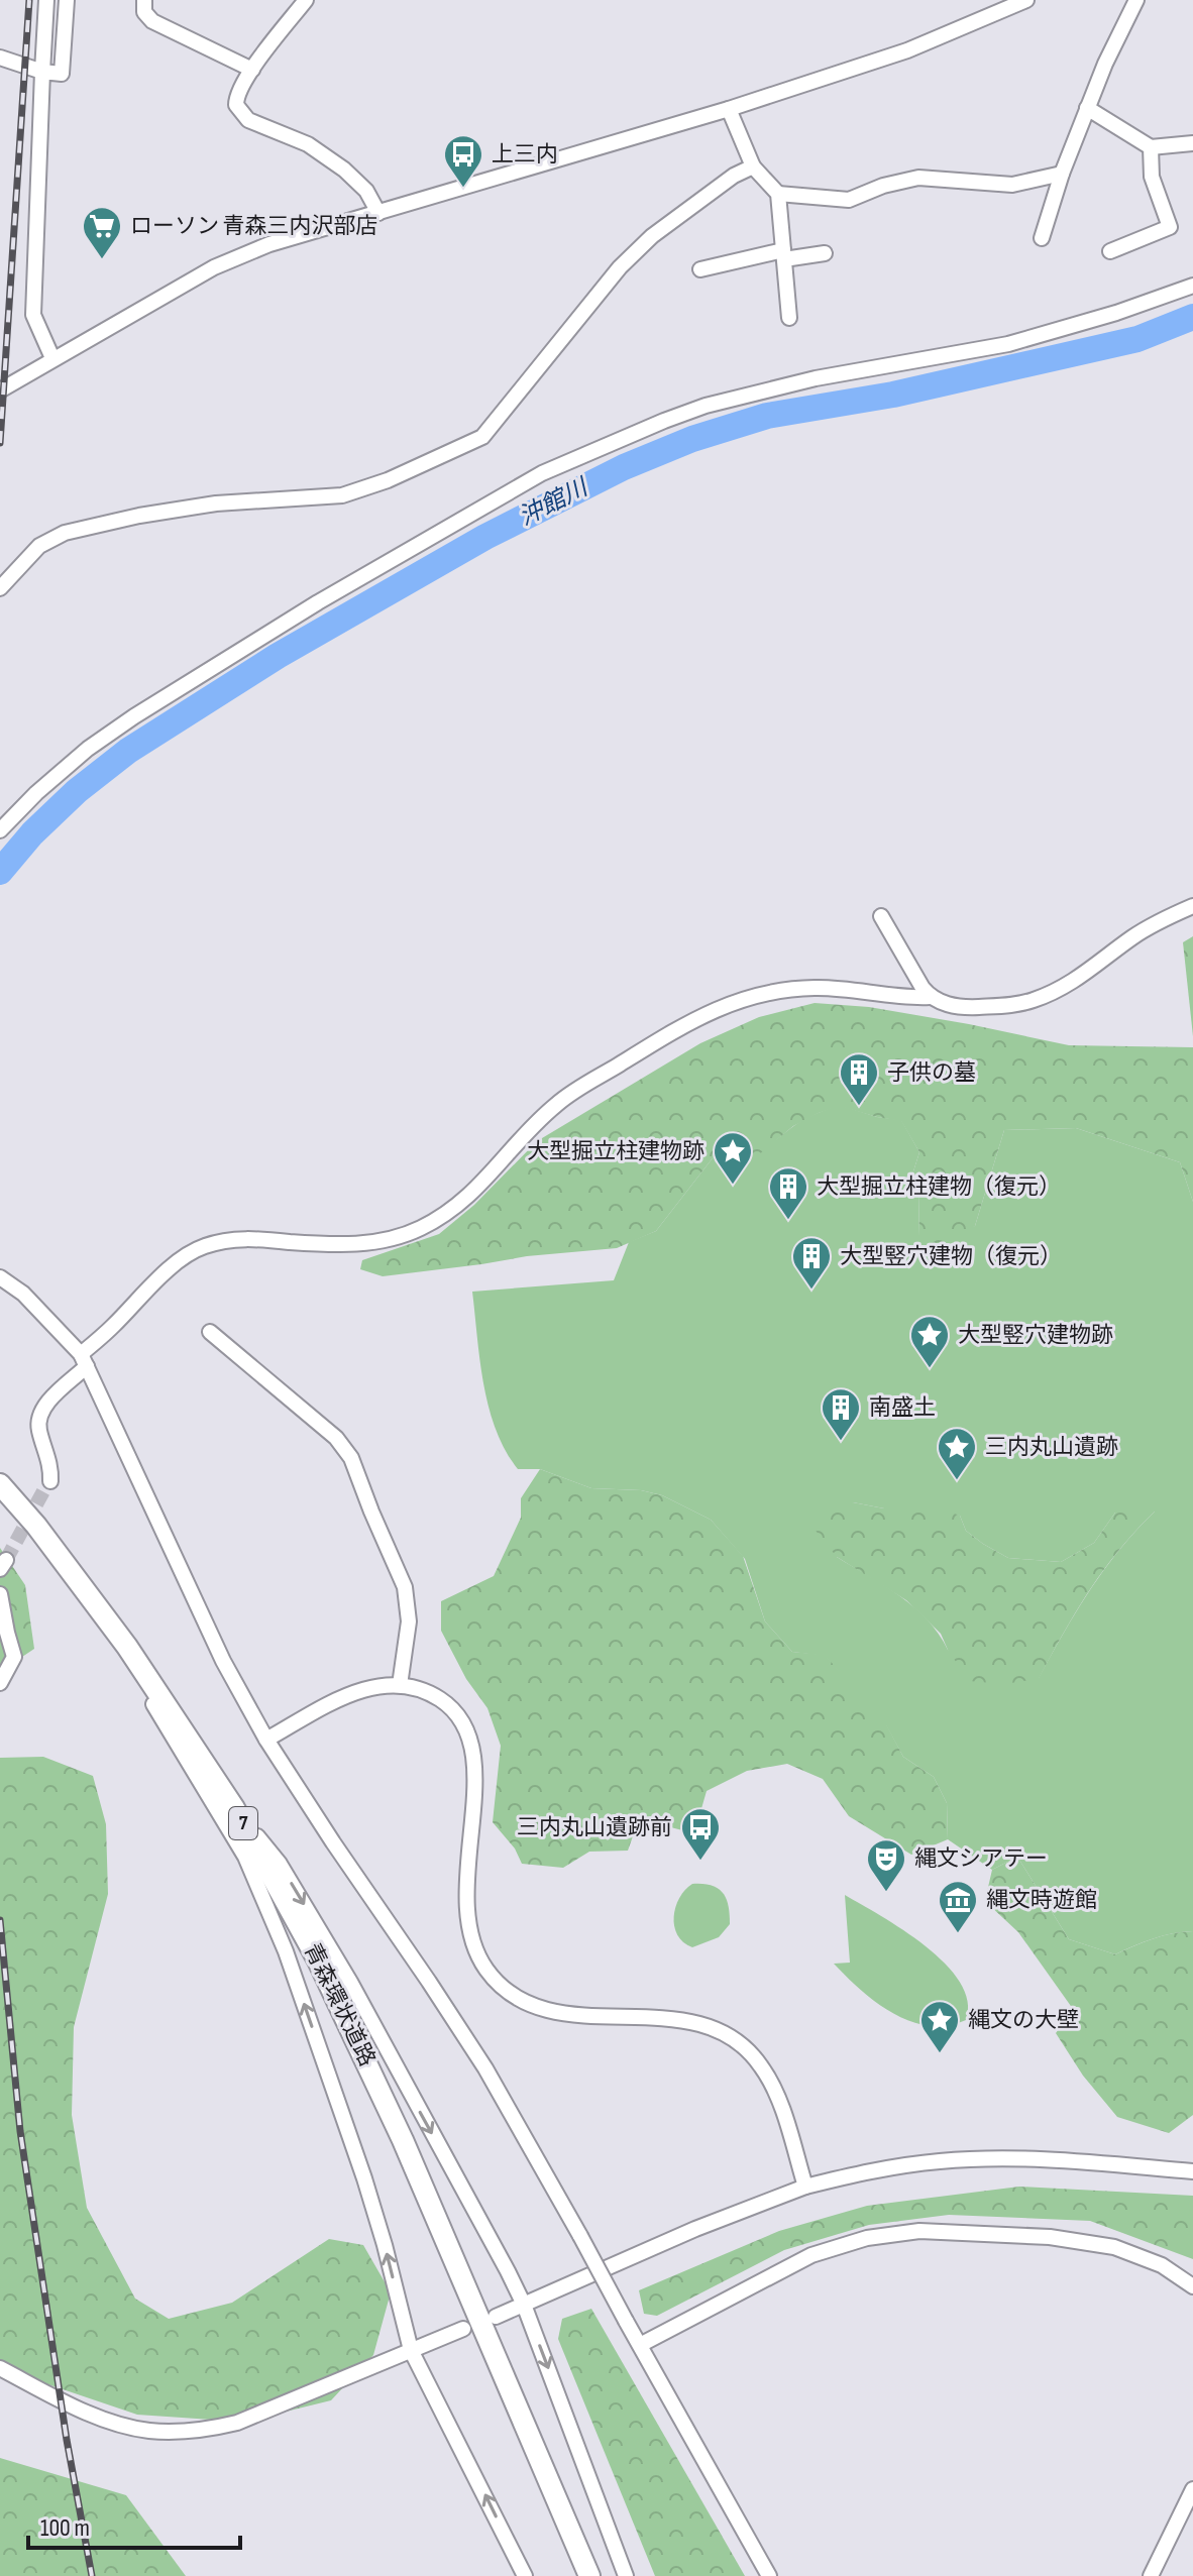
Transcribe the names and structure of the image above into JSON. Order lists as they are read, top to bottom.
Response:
{
  "streets": {
    "highway": ["7", "青森環状道路"]
  },
  "water": ["沖館川"],
  "places": {
    "bus stop": ["上三内", "三内丸山遺跡前"],
    "supermarket": ["ローソン 青森三内沢部店"],
    "building": [
      "子供の墓",
      "大型掘立柱建物（復元）",
      "大型竪穴建物（復元）",
      "南盛土"
    ],
    "place": [
      "大型掘立柱建物跡",
      "大型竪穴建物跡",
      "三内丸山遺跡",
      "縄文の大壁"
    ],
    "theatre": ["縄文シアテー"],
    "museum": ["縄文時遊館"]
  },
  "scale_bar": "100 m"
}
